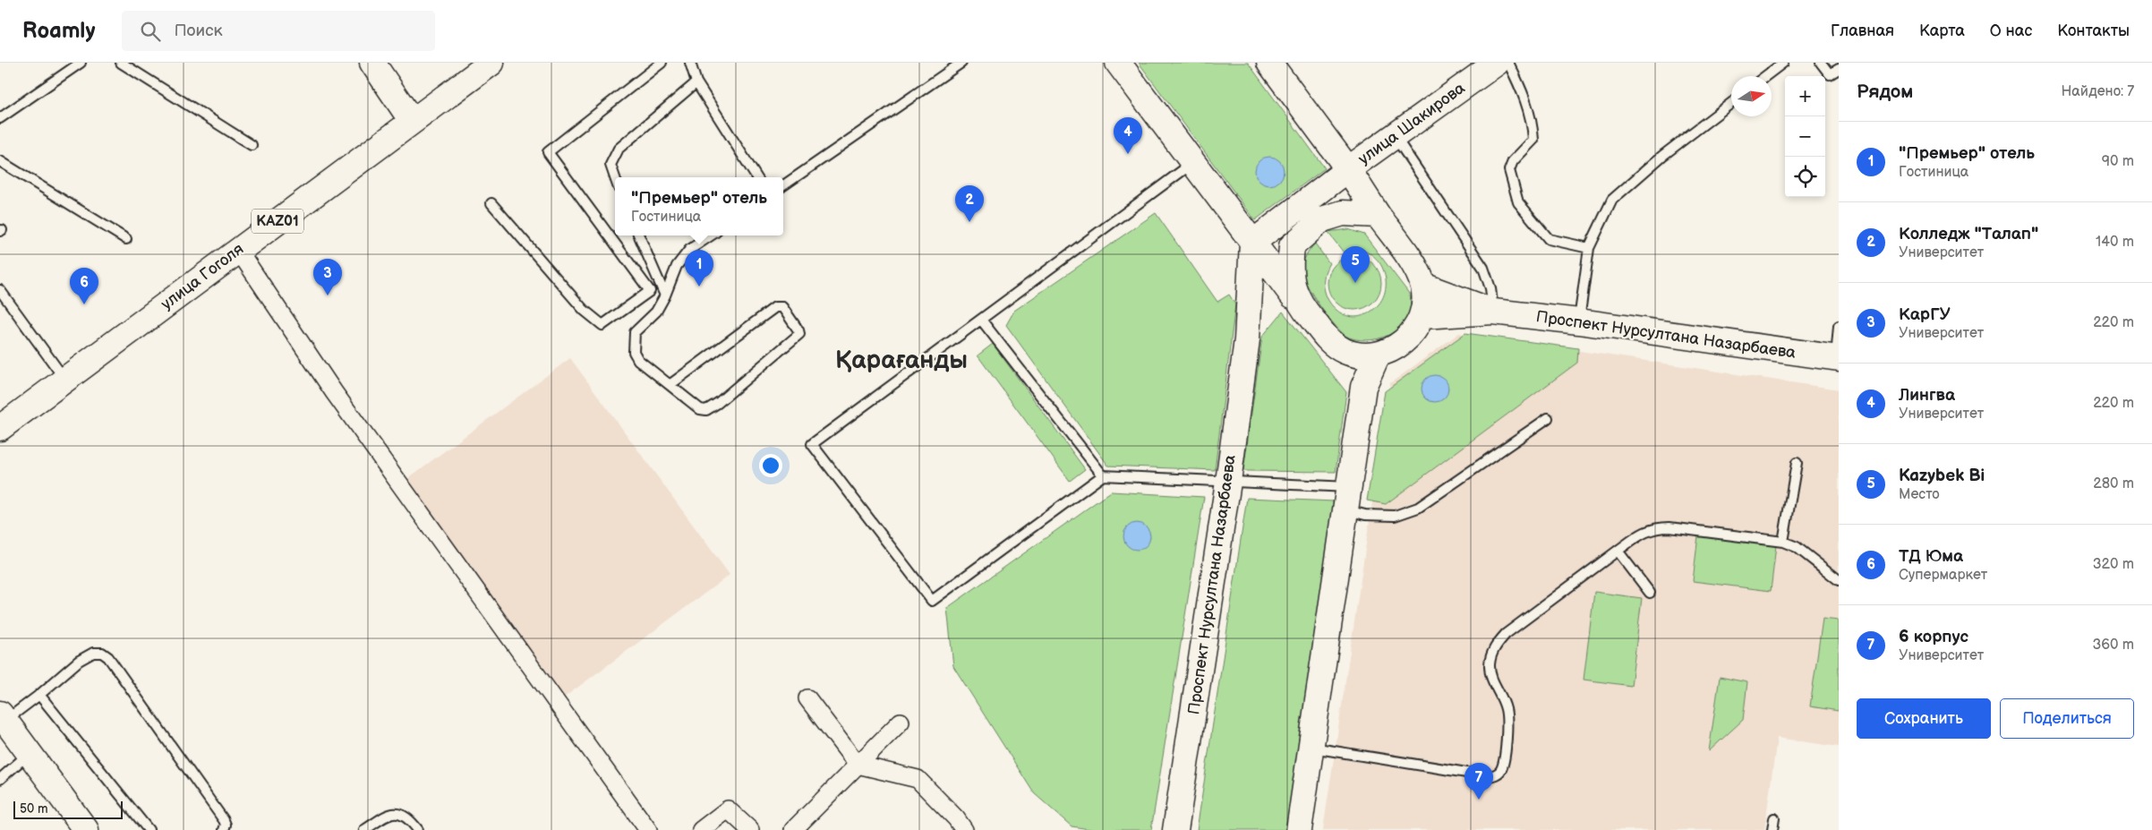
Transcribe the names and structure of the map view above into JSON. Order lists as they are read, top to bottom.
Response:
{
  "streets": {
    "main road": [
      "улица Шакирова",
      "KАZ01",
      "улица Гоголя",
      "Проспект Нурсултана Назарбаева"
    ]
  },
  "districts": ["Қарағанды"],
  "scale_bar": "50 m",
  "north": "right",
  "page": {
    "header": "Roamly",
    "search": "Поиск",
    "nav": [
      "Главная",
      "Карта",
      "О нас",
      "Контакты"
    ],
    "heading": ["Рядом", "Найдено: 7"],
    "map_buttons": ["+", "−"],
    "pins": [
      "4",
      "2",
      "5",
      "1",
      "3",
      "6",
      "7"
    ],
    "list": [
      {
        "mark": "1",
        "name": "\"Премьер\" отель",
        "note": "Гостиница",
        "value": "90 m"
      },
      {
        "mark": "2",
        "name": "Колледж \"Талап\"",
        "note": "Университет",
        "value": "140 m"
      },
      {
        "mark": "3",
        "name": "КарГУ",
        "note": "Университет",
        "value": "220 m"
      },
      {
        "mark": "4",
        "name": "Лингва",
        "note": "Университет",
        "value": "220 m"
      },
      {
        "mark": "5",
        "name": "Kazybek Bi",
        "note": "Место",
        "value": "280 m"
      },
      {
        "mark": "6",
        "name": "ТД Юма",
        "note": "Супермаркет",
        "value": "320 m"
      },
      {
        "mark": "7",
        "name": "6 корпус",
        "note": "Университет",
        "value": "360 m"
      }
    ],
    "popup": ["\"Премьер\" отель", "Гостиница"],
    "buttons": ["Сохранить", "Поделиться"],
    "scale": "50 m"
  }
}
